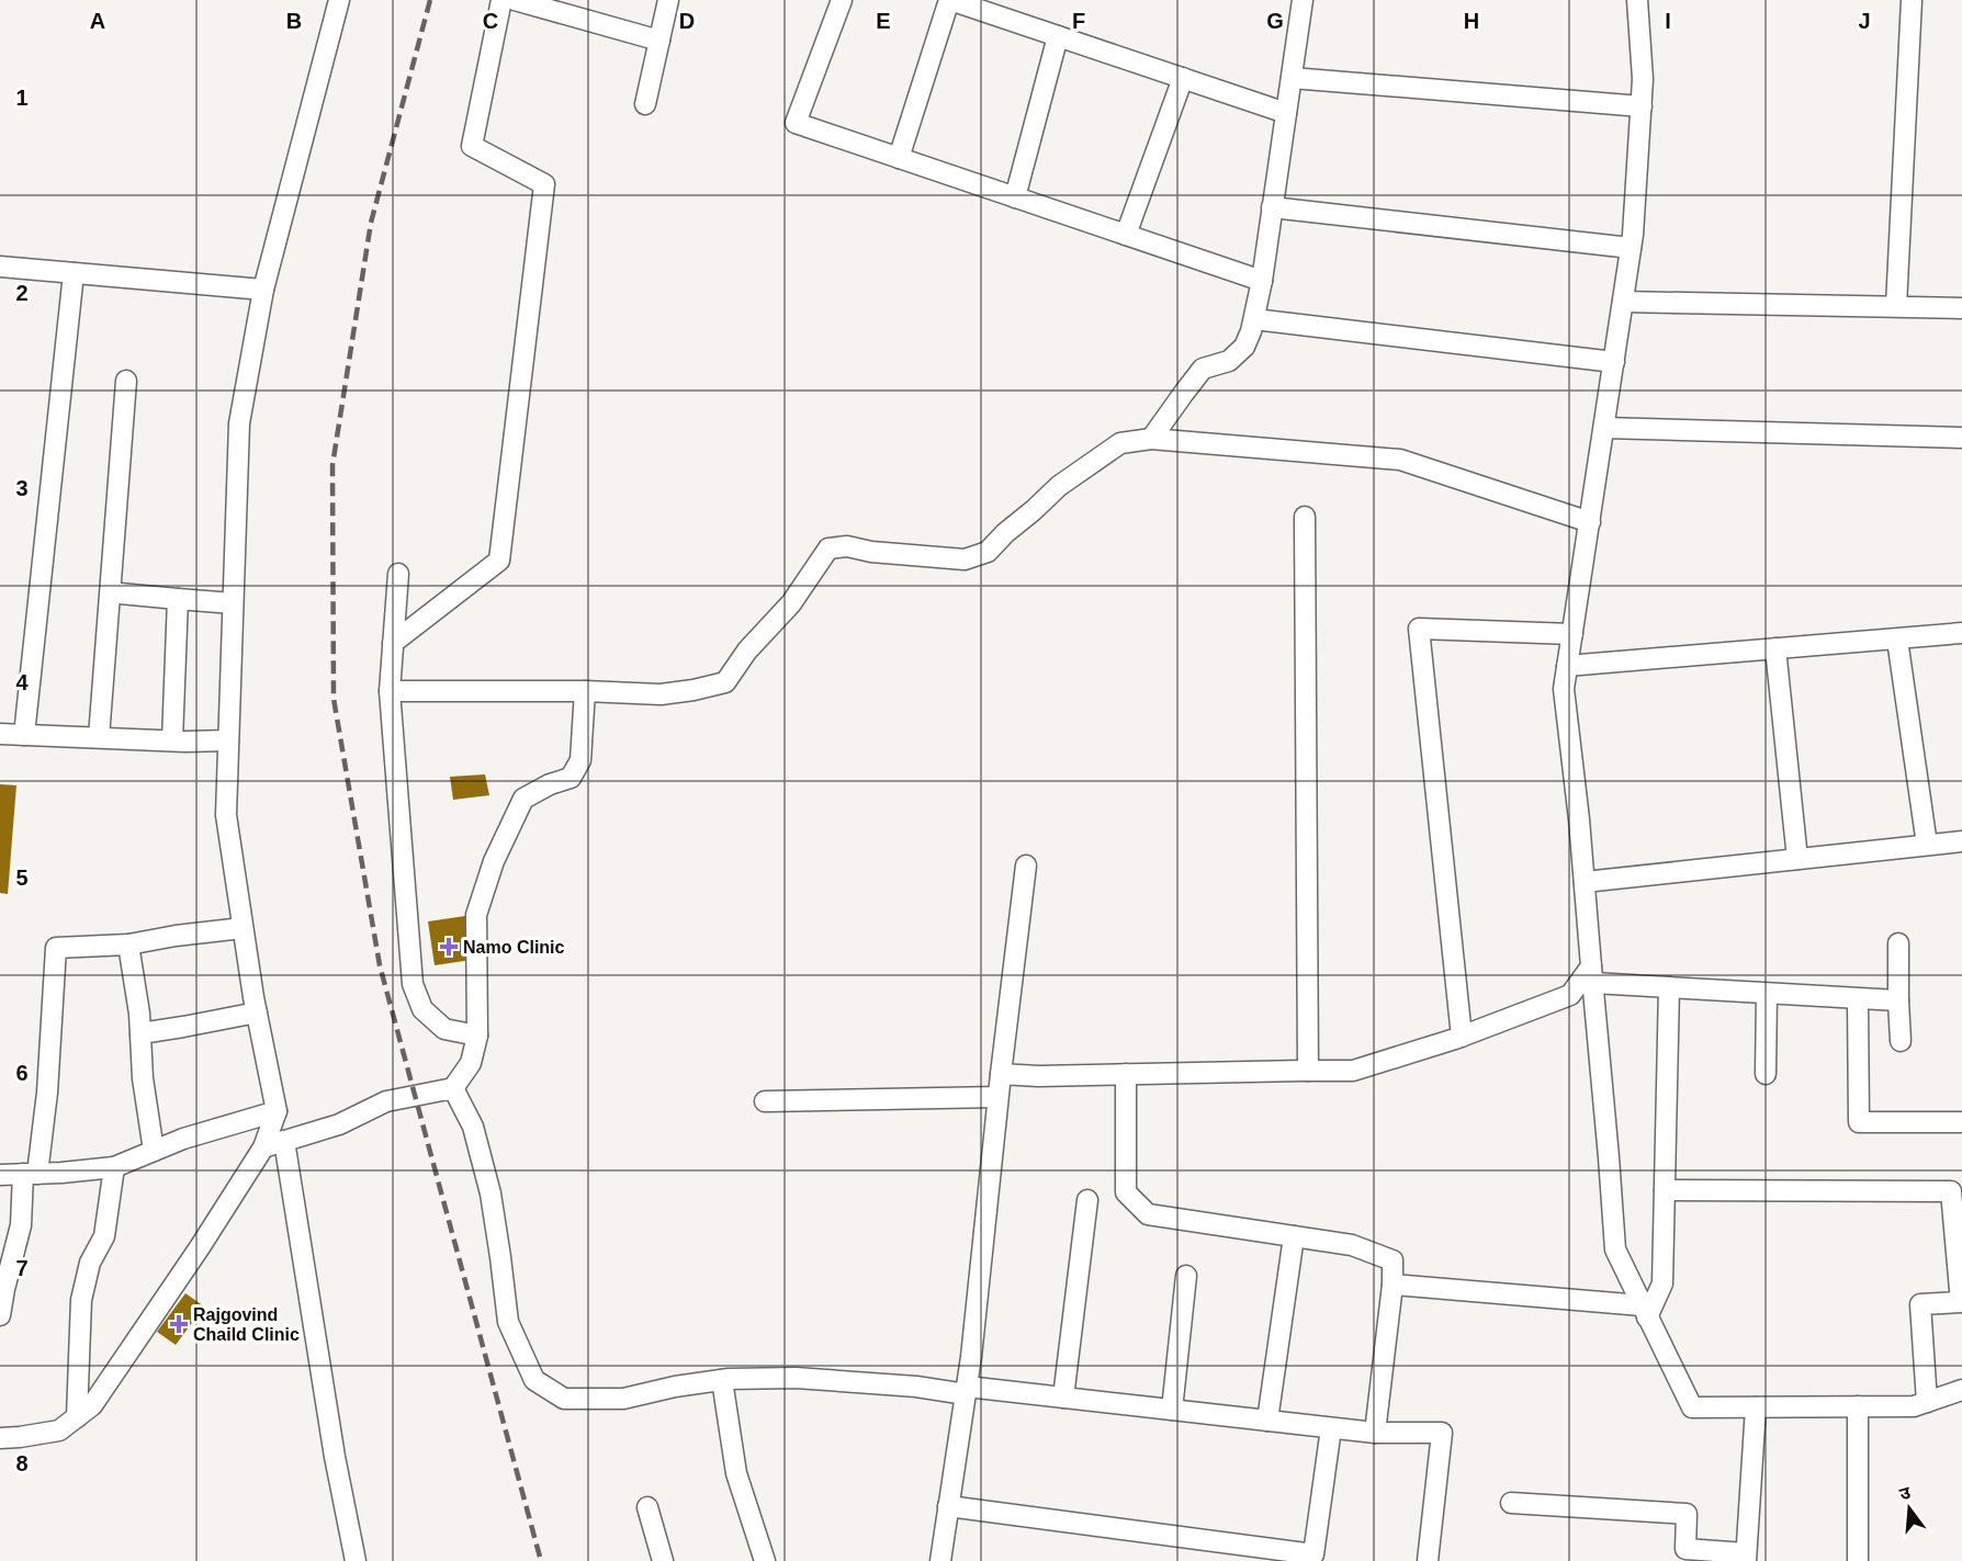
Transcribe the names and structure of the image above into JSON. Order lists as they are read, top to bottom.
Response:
{
  "places": {
    "health": ["Namo Clinic", "Rajgovind Chaild Clinic"]
  },
  "north": "top",
  "grid": {
    "columns": [
      "A",
      "B",
      "C",
      "D",
      "E",
      "F",
      "G",
      "H",
      "I",
      "J"
    ],
    "rows": [
      "1",
      "2",
      "3",
      "4",
      "5",
      "6",
      "7",
      "8"
    ]
  }
}
